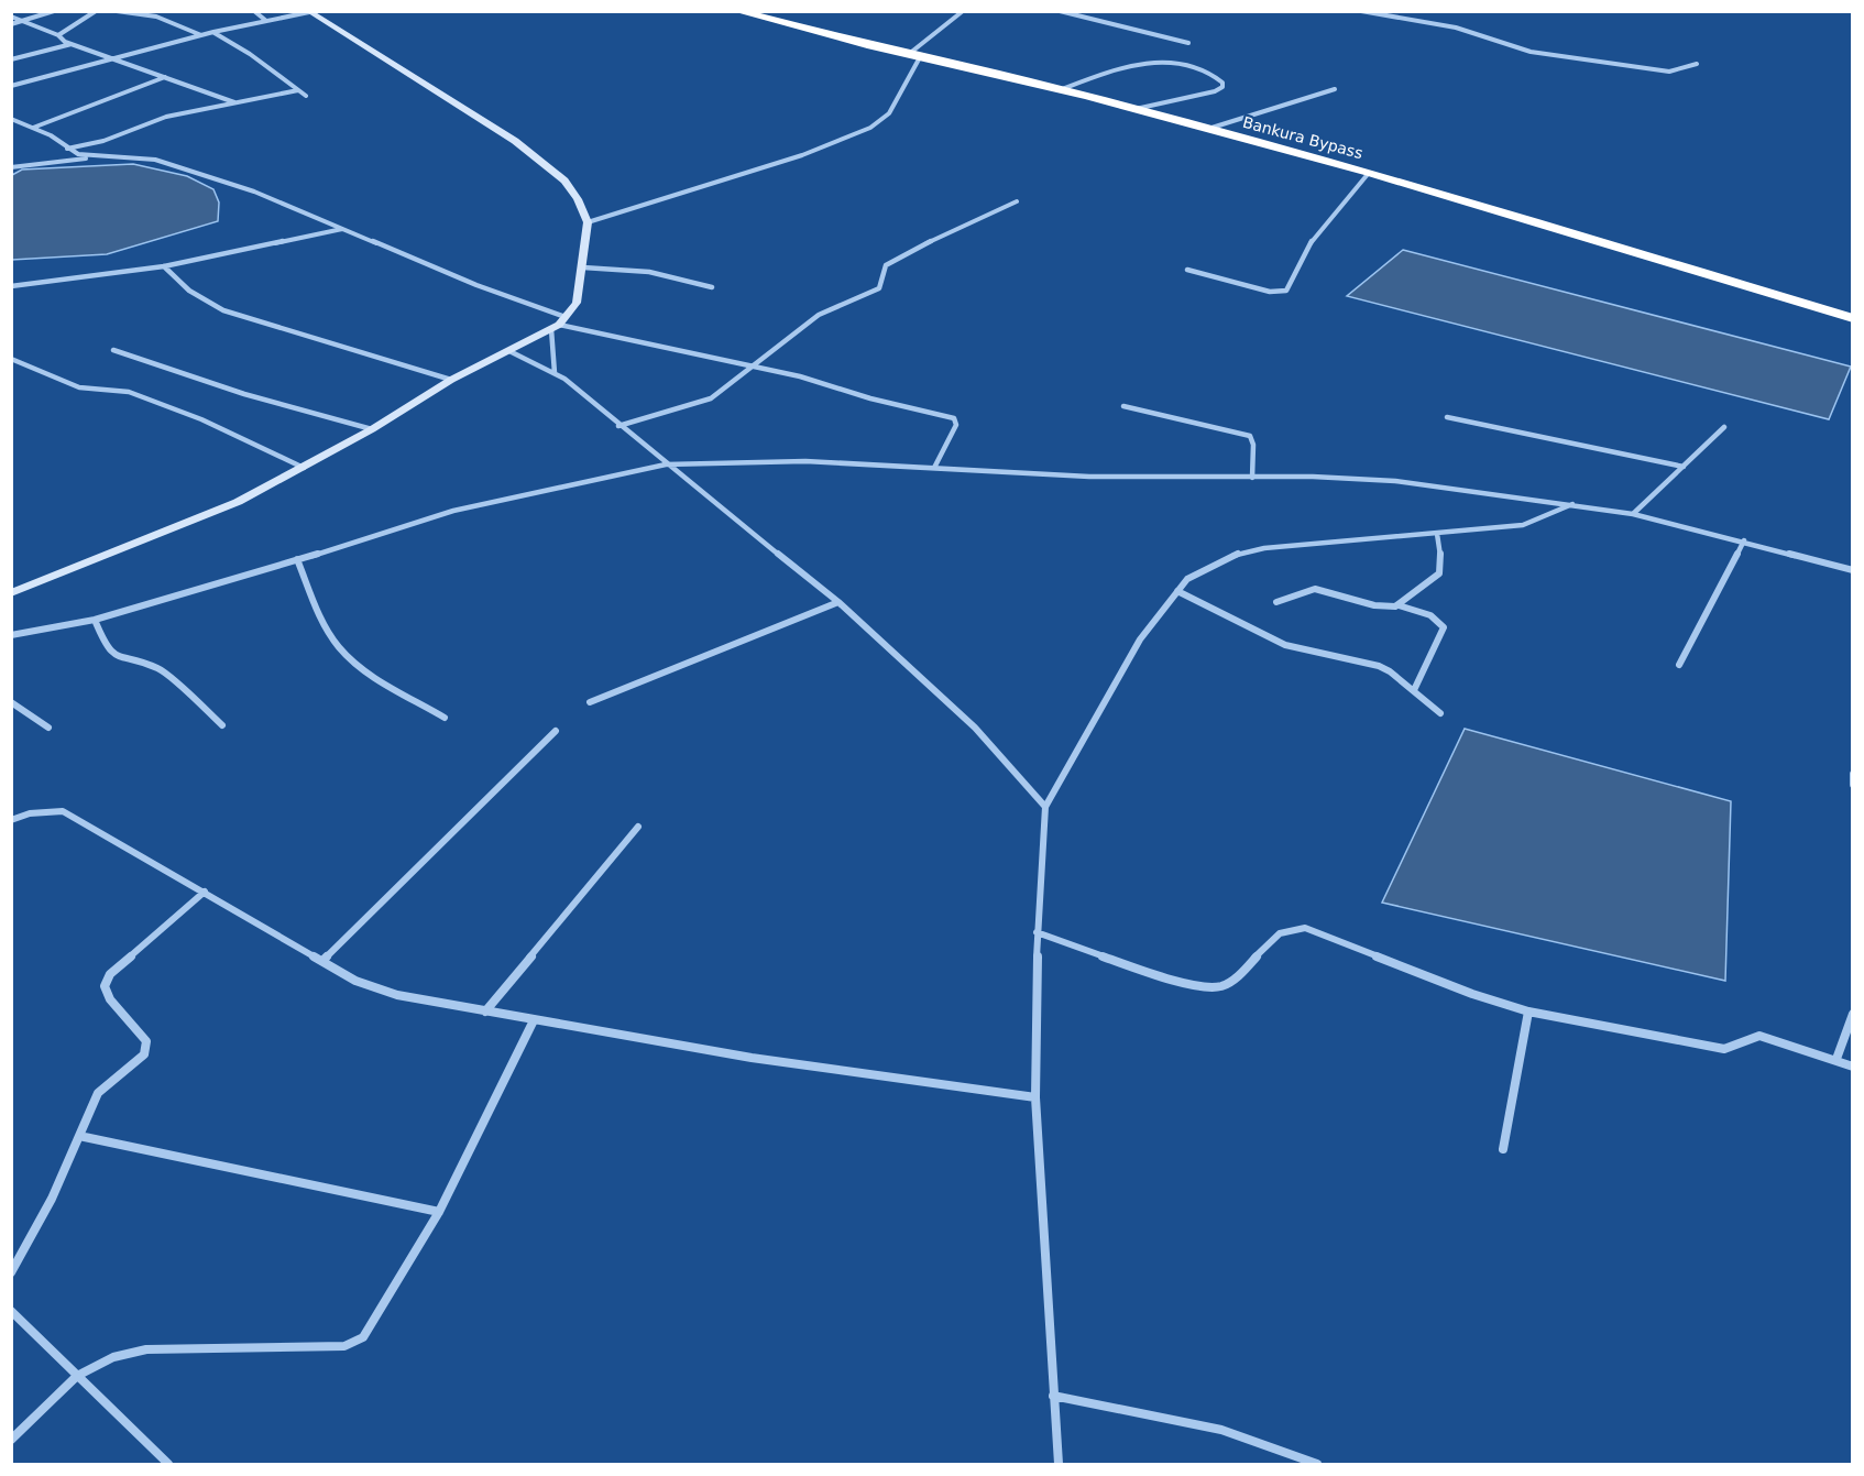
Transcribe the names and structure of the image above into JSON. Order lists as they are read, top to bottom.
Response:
{
  "streets": {
    "highway": ["Bankura Bypass"]
  }
}
